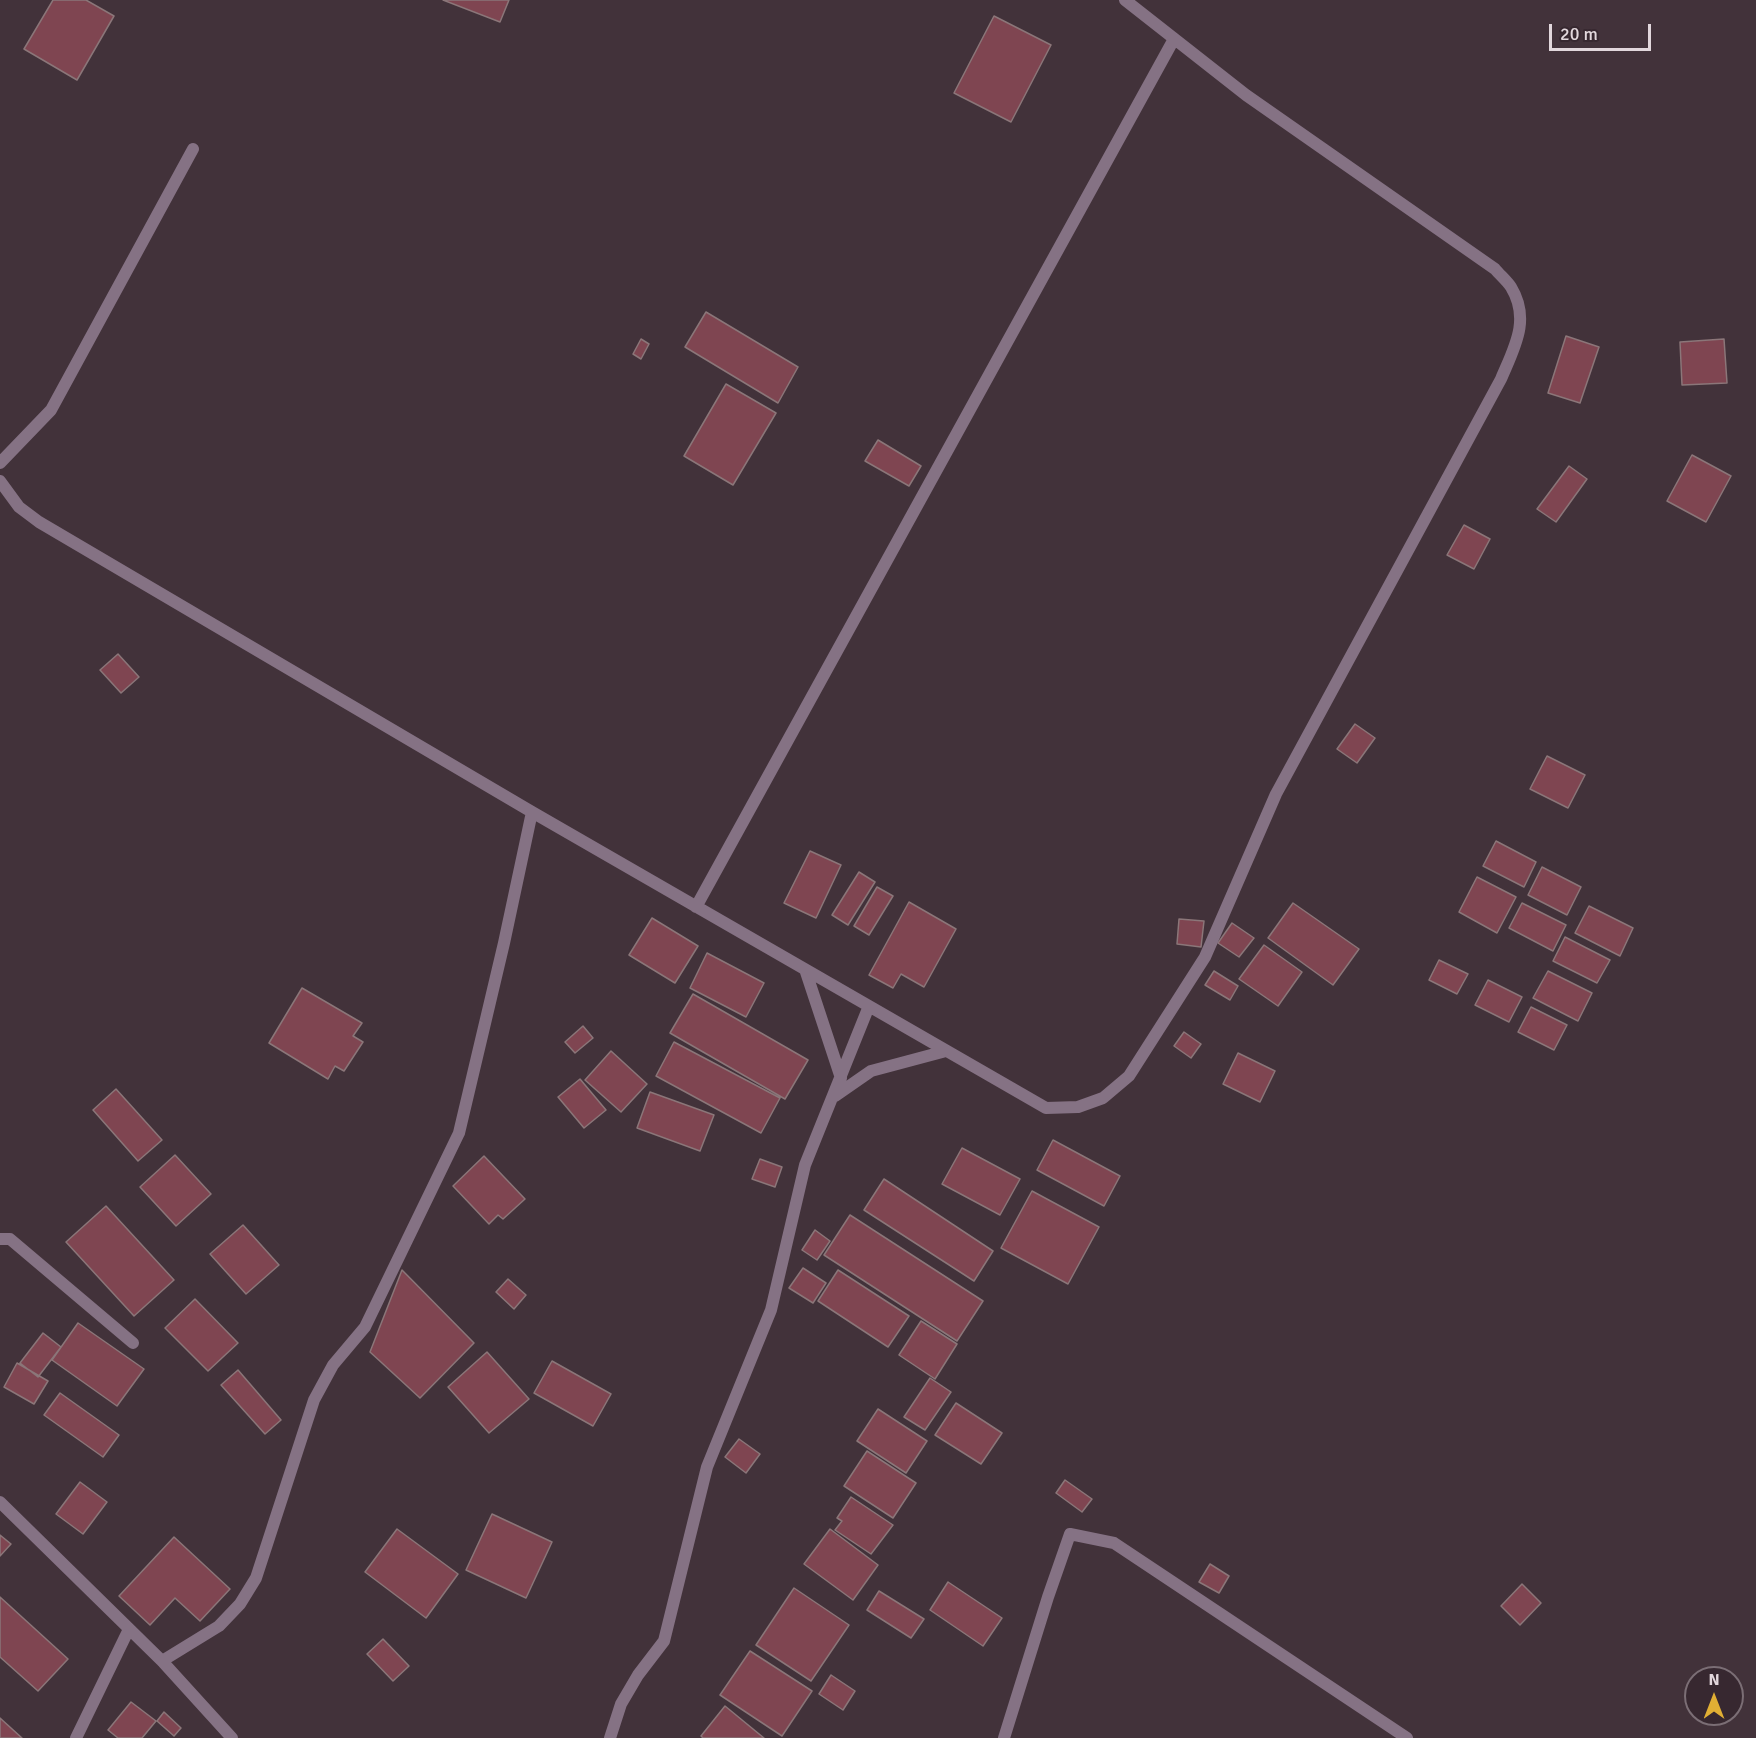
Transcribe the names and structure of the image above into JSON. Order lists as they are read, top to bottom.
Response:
{
  "scale_bar": "20 m",
  "north": "top"
}
